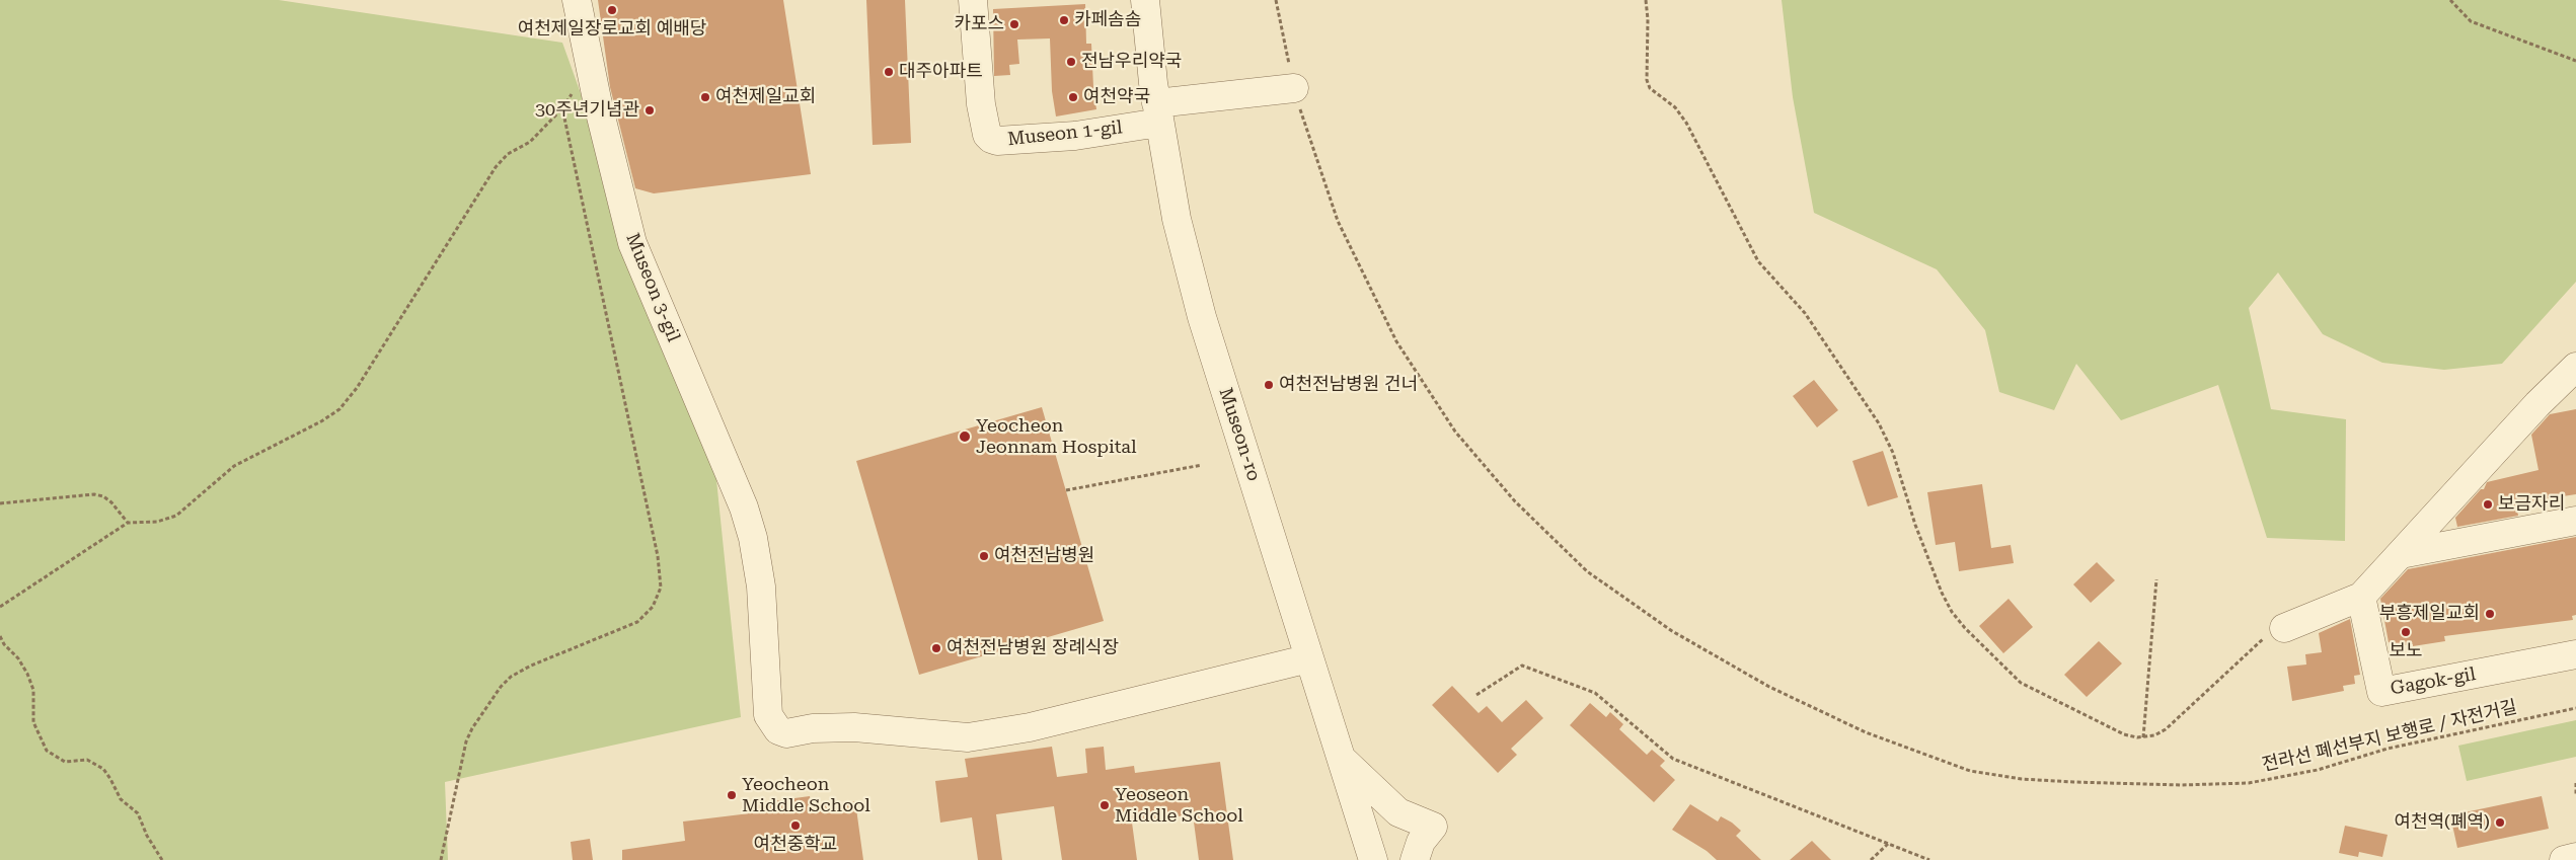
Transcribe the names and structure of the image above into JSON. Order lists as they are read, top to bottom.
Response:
{
  "streets": {
    "street": [
      "Museon 1-gil",
      "Museon 3-gil",
      "Museon-ro",
      "Gagok-gil"
    ],
    "path": ["전라선 폐선부지 보행로 / 자전거길"]
  },
  "crossings": [
    ["Museon 1-gil", "Museon-ro"],
    ["Museon 3-gil", "Museon-ro"]
  ],
  "places": [
    "여천제일장로교회 예배당",
    "카페솜솜",
    "카포스",
    "전남우리약국",
    "대주아파트",
    "여천제일교회",
    "여천약국",
    "30주년기념관",
    "여천전남병원 건너",
    "Yeocheon Jeonnam Hospital",
    "보금자리",
    "여천전남병원",
    "부흥제일교회",
    "보노",
    "여천전남병원 장례식장",
    "Yeocheon Middle School",
    "Yeoseon Middle School",
    "여천역(폐역)",
    "여천중학교"
  ]
}
